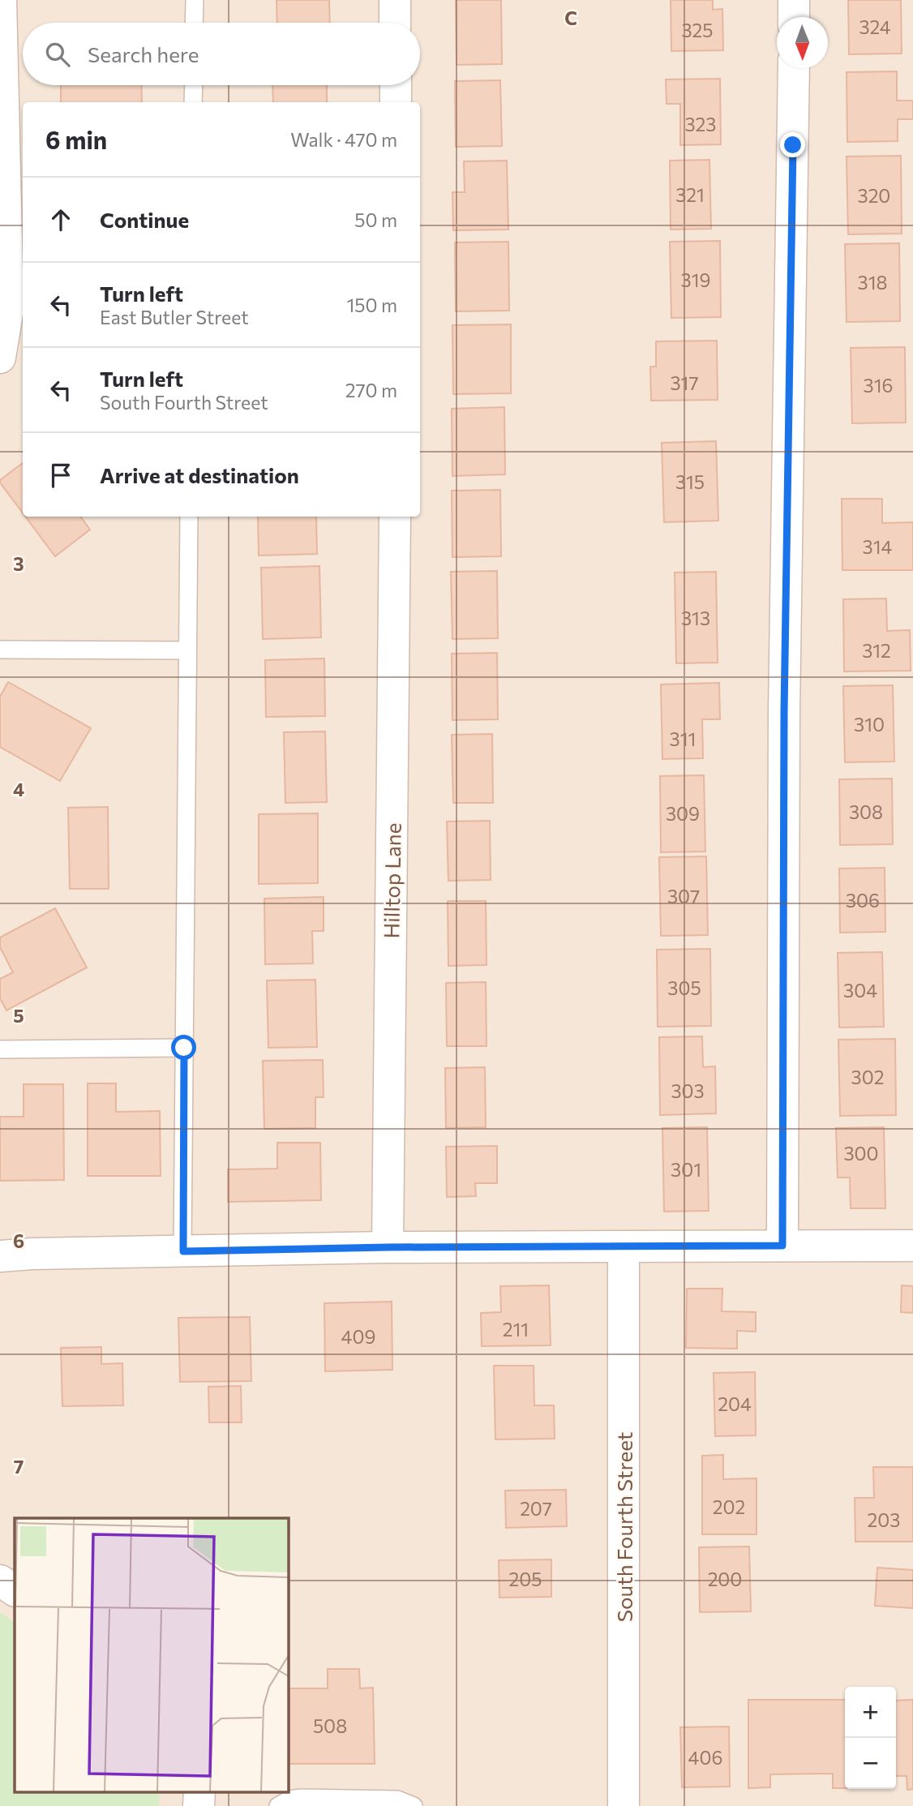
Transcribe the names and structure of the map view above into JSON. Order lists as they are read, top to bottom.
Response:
{
  "streets": {
    "street": ["Hilltop Lane", "South Fourth Street"]
  },
  "house_numbers": [
    "324",
    "325",
    "323",
    "321",
    "320",
    "319",
    "318",
    "317",
    "316",
    "315",
    "314",
    "313",
    "312",
    "310",
    "311",
    "308",
    "309",
    "307",
    "306",
    "305",
    "304",
    "302",
    "303",
    "300",
    "301",
    "211",
    "409",
    "204",
    "202",
    "207",
    "203",
    "205",
    "200",
    "508",
    "406"
  ],
  "north": "bottom",
  "page": {
    "search": "Search here",
    "heading": ["6 min", "Walk · 470 m"],
    "list": [
      ["Continue", "50 m"],
      ["Turn left", "East Butler Street", "150 m"],
      ["Turn left", "South Fourth Street", "270 m"],
      "Arrive at destination"
    ],
    "map_buttons": ["+", "−"]
  },
  "grid": {
    "columns": ["C"],
    "rows": [
      "3",
      "4",
      "5",
      "6",
      "7"
    ]
  }
}
